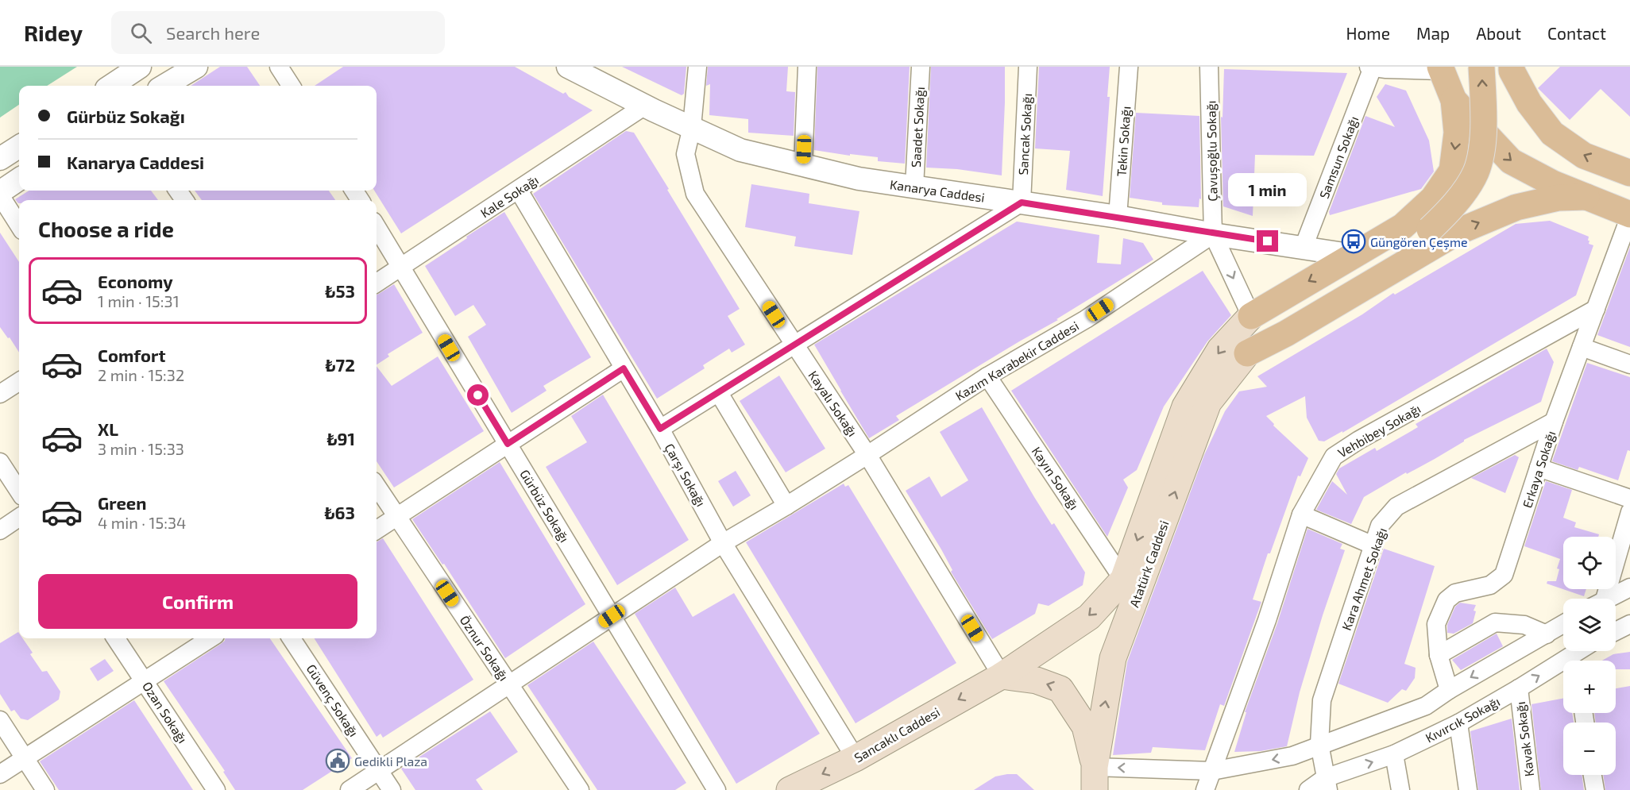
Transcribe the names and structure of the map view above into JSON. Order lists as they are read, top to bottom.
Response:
{
  "streets": {
    "main road": ["Atatürk Caddesi", "Sancaklı Caddesi"],
    "street": [
      "Saadet Sokağı",
      "Sancak Sokağı",
      "Tekin Sokağı",
      "Çavuşoğlu Sokağı",
      "Samsun Sokağı",
      "Kanarya Caddesi",
      "Kale Sokağı",
      "Kazım Karabekir Caddesi",
      "Kayalı Sokağı",
      "Vehbibey Sokağı",
      "Erkaya Sokağı",
      "Çarşı Sokağı",
      "Kayın Sokağı",
      "Gürbüz Sokağı",
      "Kara Ahmet Sokağı",
      "Öznur Sokağı",
      "Güvenç Sokağı",
      "Ozan Sokağı",
      "Kıvırcık Sokağı",
      "Kavak Sokağı"
    ]
  },
  "crossings": [
    ["Saadet Sokağı", "Kanarya Caddesi"],
    ["Sancak Sokağı", "Kanarya Caddesi"],
    ["Tekin Sokağı", "Kanarya Caddesi"],
    ["Çavuşoğlu Sokağı", "Kanarya Caddesi"],
    ["Çavuşoğlu Sokağı", "Kazım Karabekir Caddesi"],
    ["Samsun Sokağı", "Kanarya Caddesi"],
    ["Kanarya Caddesi", "Kale Sokağı"],
    ["Kanarya Caddesi", "Kazım Karabekir Caddesi"],
    ["Kanarya Caddesi", "Kayalı Sokağı"],
    ["Kale Sokağı", "Çarşı Sokağı"],
    ["Kale Sokağı", "Gürbüz Sokağı"],
    ["Kazım Karabekir Caddesi", "Kayalı Sokağı"],
    ["Kazım Karabekir Caddesi", "Çarşı Sokağı"],
    ["Kazım Karabekir Caddesi", "Kayın Sokağı"],
    ["Kazım Karabekir Caddesi", "Gürbüz Sokağı"],
    ["Kazım Karabekir Caddesi", "Öznur Sokağı"],
    ["Kazım Karabekir Caddesi", "Güvenç Sokağı"],
    ["Kayalı Sokağı", "Sancaklı Caddesi"],
    ["Vehbibey Sokağı", "Erkaya Sokağı"],
    ["Erkaya Sokağı", "Kara Ahmet Sokağı"],
    ["Çarşı Sokağı", "Sancaklı Caddesi"],
    ["Kayın Sokağı", "Atatürk Caddesi"],
    ["Kayın Sokağı", "Sancaklı Caddesi"],
    ["Atatürk Caddesi", "Sancaklı Caddesi"],
    ["Kara Ahmet Sokağı", "Kıvırcık Sokağı"],
    ["Kıvırcık Sokağı", "Kavak Sokağı"]
  ],
  "one_way": ["Sancaklı Caddesi"],
  "places": {
    "bus stop": ["Güngören Çeşme"],
    "public building": ["Gedikli Plaza"]
  },
  "page": {
    "header": "Ridey",
    "search": "Search here",
    "nav": [
      "Home",
      "Map",
      "About",
      "Contact"
    ],
    "banner": ["Gürbüz Sokağı", "Kanarya Caddesi"],
    "bubble": "1 min",
    "heading": "Choose a ride",
    "list": [
      {
        "name": "Economy",
        "note": "1 min · 15:31",
        "value": "₺53"
      },
      {
        "name": "Comfort",
        "note": "2 min · 15:32",
        "value": "₺72"
      },
      {
        "name": "XL",
        "note": "3 min · 15:33",
        "value": "₺91"
      },
      {
        "name": "Green",
        "note": "4 min · 15:34",
        "value": "₺63"
      }
    ],
    "map_buttons": ["+", "−"],
    "buttons": "Confirm"
  }
}
